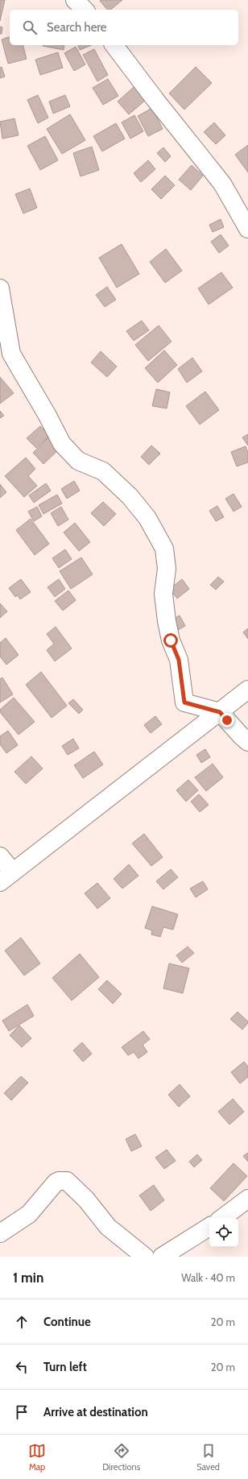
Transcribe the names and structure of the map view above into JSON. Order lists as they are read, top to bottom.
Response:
{
  "page": {
    "search": "Search here",
    "heading": ["1 min", "Walk · 40 m"],
    "list": [
      ["Continue", "20 m"],
      ["Turn left", "20 m"],
      "Arrive at destination"
    ],
    "nav": ["Map", "Directions", "Saved"]
  }
}
